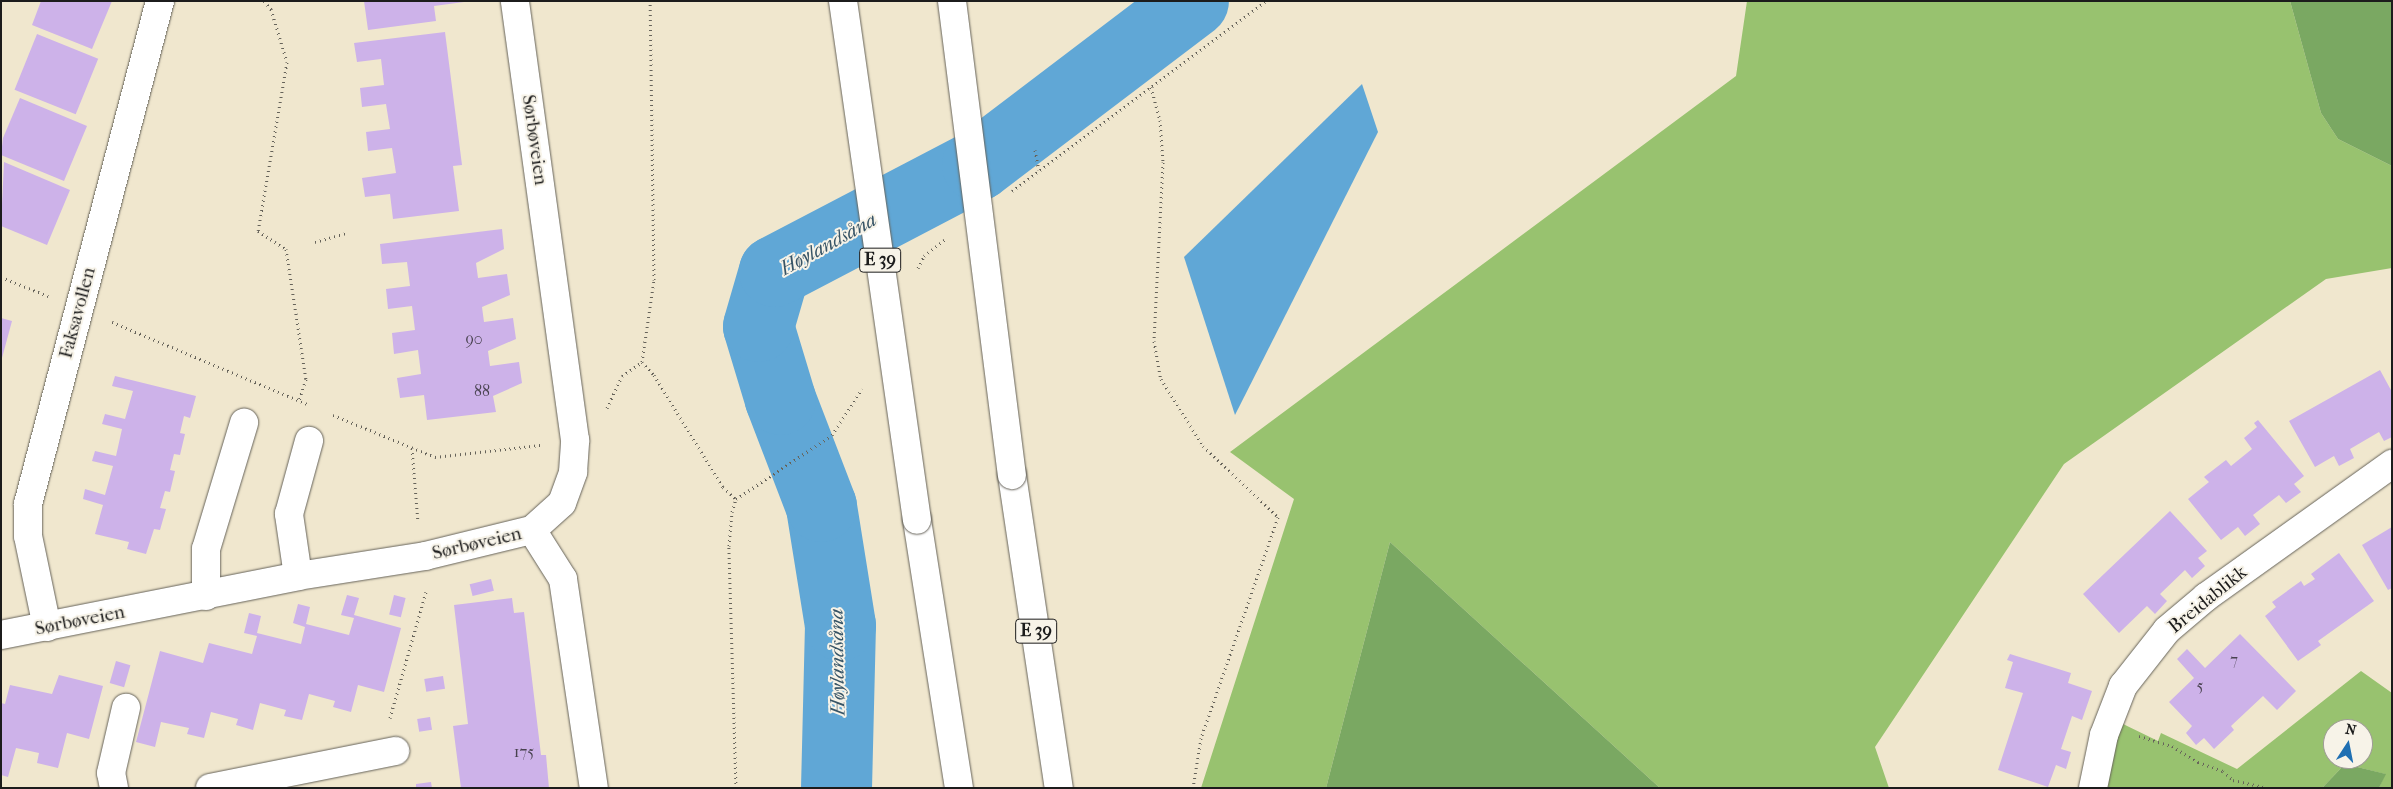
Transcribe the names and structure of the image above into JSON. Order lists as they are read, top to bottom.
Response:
{
  "streets": {
    "main road": [
      "Sørbøveien",
      "E 39",
      "Faksavollen",
      "Breidablikk"
    ]
  },
  "crossings": [
    ["Sørbøveien", "Faksavollen"]
  ],
  "water": ["Høylandsåna"],
  "house_numbers": [
    "90",
    "88",
    "7",
    "5",
    "175"
  ],
  "north": "top"
}
